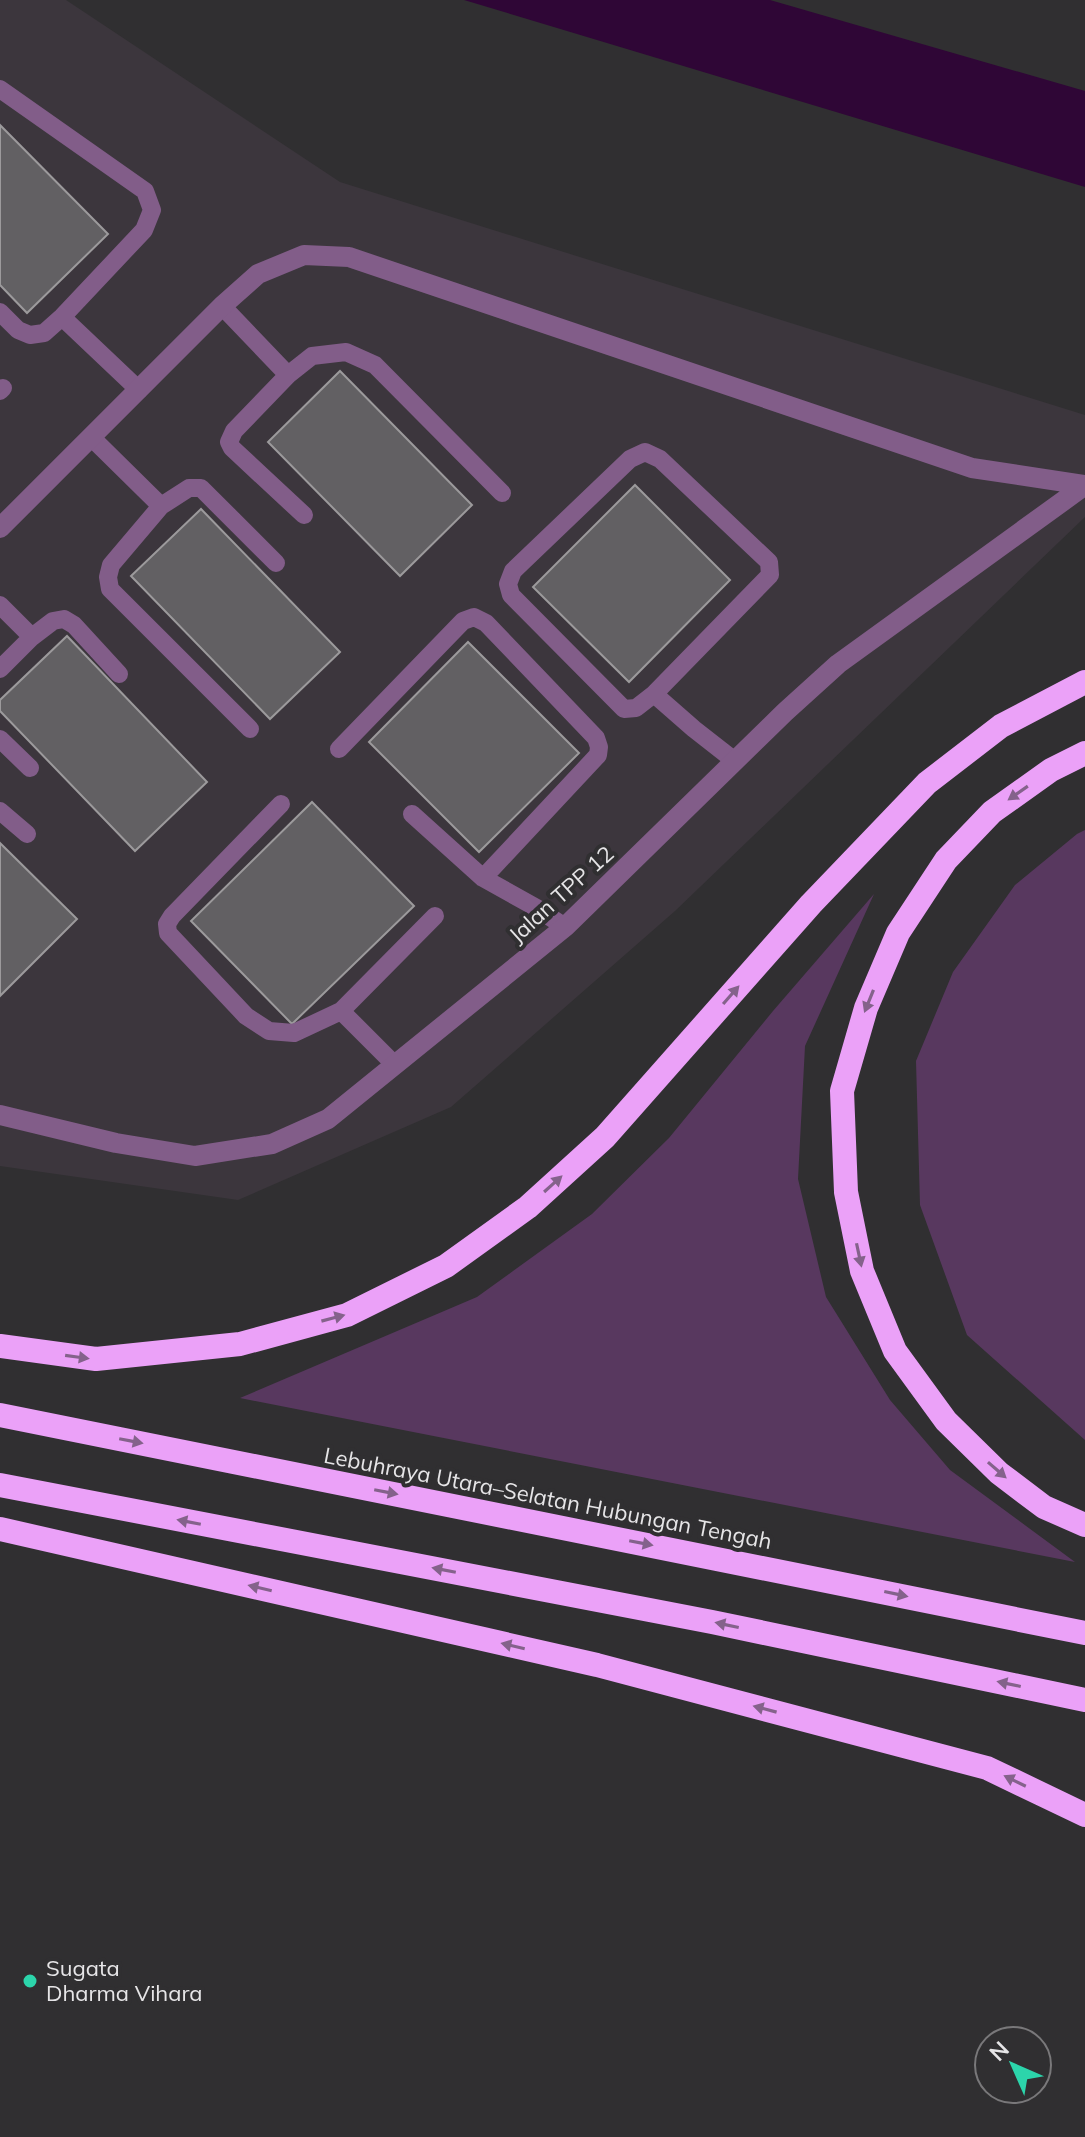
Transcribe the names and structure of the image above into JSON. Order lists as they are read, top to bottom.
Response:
{
  "streets": {
    "highway": ["Lebuhraya Utara–Selatan Hubungan Tengah"],
    "street": ["Jalan TPP 12"]
  },
  "places": ["Sugata Dharma Vihara"],
  "north": "top left"
}
